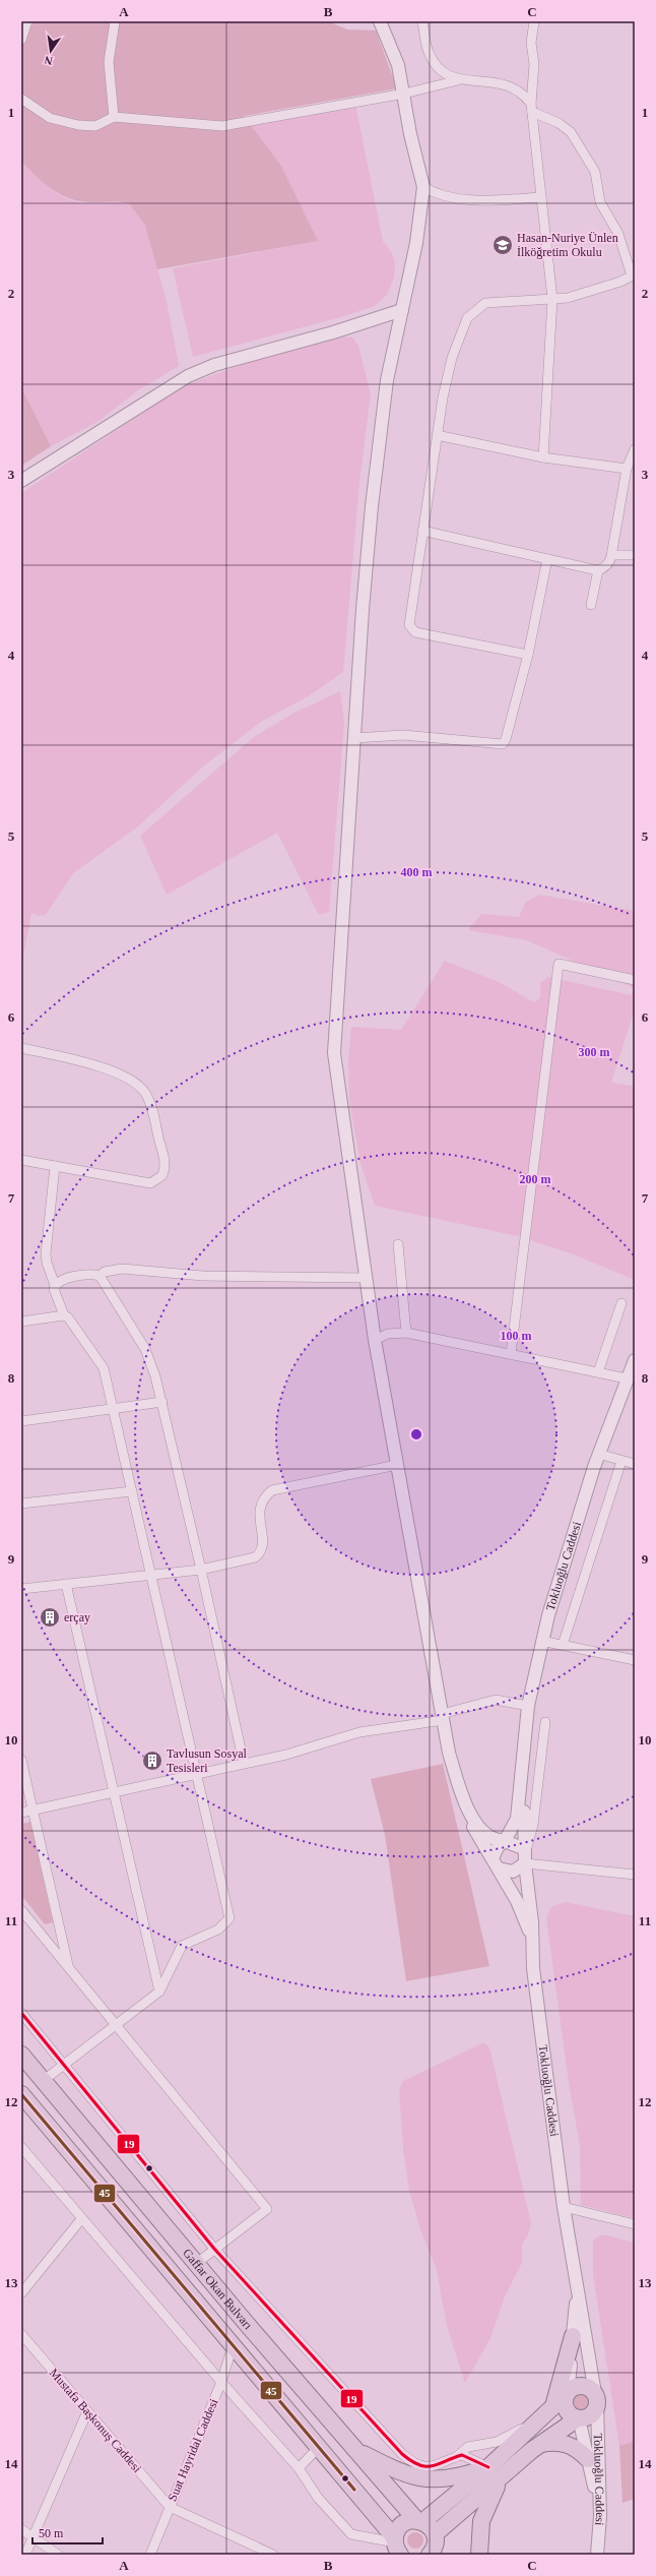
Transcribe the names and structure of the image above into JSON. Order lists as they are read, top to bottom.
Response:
{
  "streets": {
    "highway": ["Gaffar Okan Bulvarı"],
    "street": ["Tokluoğlu Caddesi", "Mustafa Başkonuş Caddesi", "Suat Hayridal Caddesi"]
  },
  "crossings": [
    ["Gaffar Okan Bulvarı", "Suat Hayridal Caddesi"],
    ["Mustafa Başkonuş Caddesi", "Suat Hayridal Caddesi"]
  ],
  "places": {
    "school or university": ["Hasan-Nuriye Ünlen İlköğretim Okulu"],
    "building": ["erçay", "Tavlusun Sosyal Tesisleri"]
  },
  "lines": ["transit line 19", "transit line 45"],
  "scale_bar": "50 m",
  "north": "bottom",
  "grid": {
    "columns": ["A", "B", "C"],
    "rows": [
      "1",
      "2",
      "3",
      "4",
      "5",
      "6",
      "7",
      "8",
      "9",
      "10",
      "11",
      "12",
      "13",
      "14"
    ]
  },
  "rings": [
    "400 m",
    "300 m",
    "200 m",
    "100 m"
  ]
}
